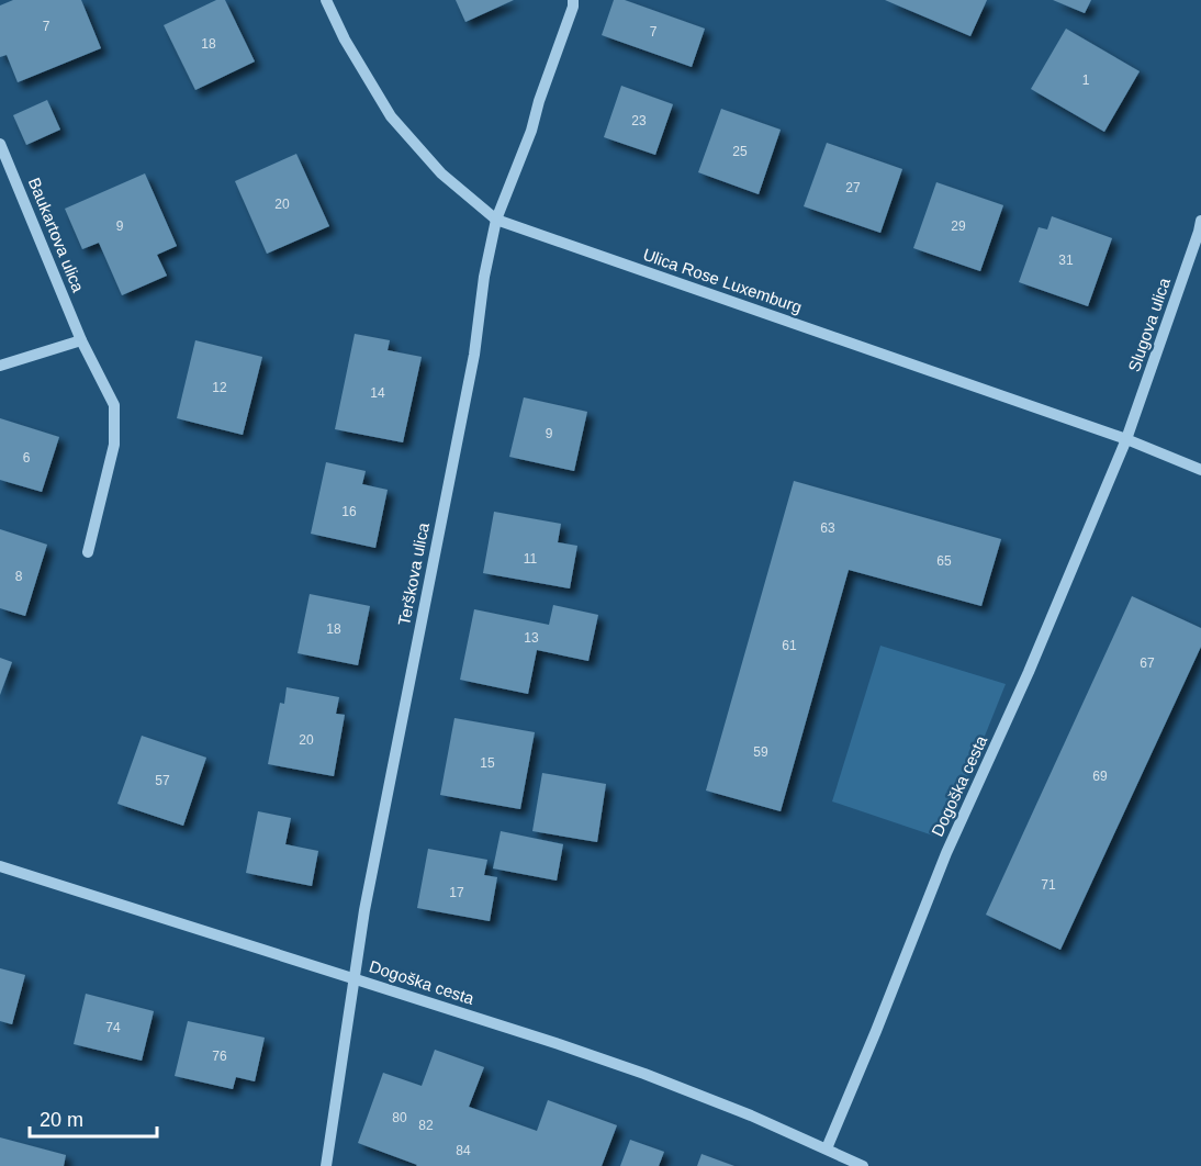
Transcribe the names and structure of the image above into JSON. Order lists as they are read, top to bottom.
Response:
{
  "streets": {
    "street": [
      "Baukartova ulica",
      "Ulica Rose Luxemburg",
      "Slugova ulica",
      "Terškova ulica",
      "Dogoška cesta"
    ]
  },
  "crossings": [
    ["Ulica Rose Luxemburg", "Slugova ulica"],
    ["Ulica Rose Luxemburg", "Terškova ulica"],
    ["Ulica Rose Luxemburg", "Dogoška cesta"],
    ["Slugova ulica", "Dogoška cesta"],
    ["Terškova ulica", "Dogoška cesta"]
  ],
  "house_numbers": [
    "7",
    "7",
    "18",
    "1",
    "23",
    "25",
    "27",
    "20",
    "9",
    "29",
    "31",
    "12",
    "14",
    "9",
    "6",
    "16",
    "63",
    "11",
    "65",
    "8",
    "18",
    "13",
    "61",
    "67",
    "20",
    "59",
    "15",
    "69",
    "57",
    "71",
    "17",
    "74",
    "76",
    "80",
    "82",
    "84"
  ],
  "scale_bar": "20 m"
}
